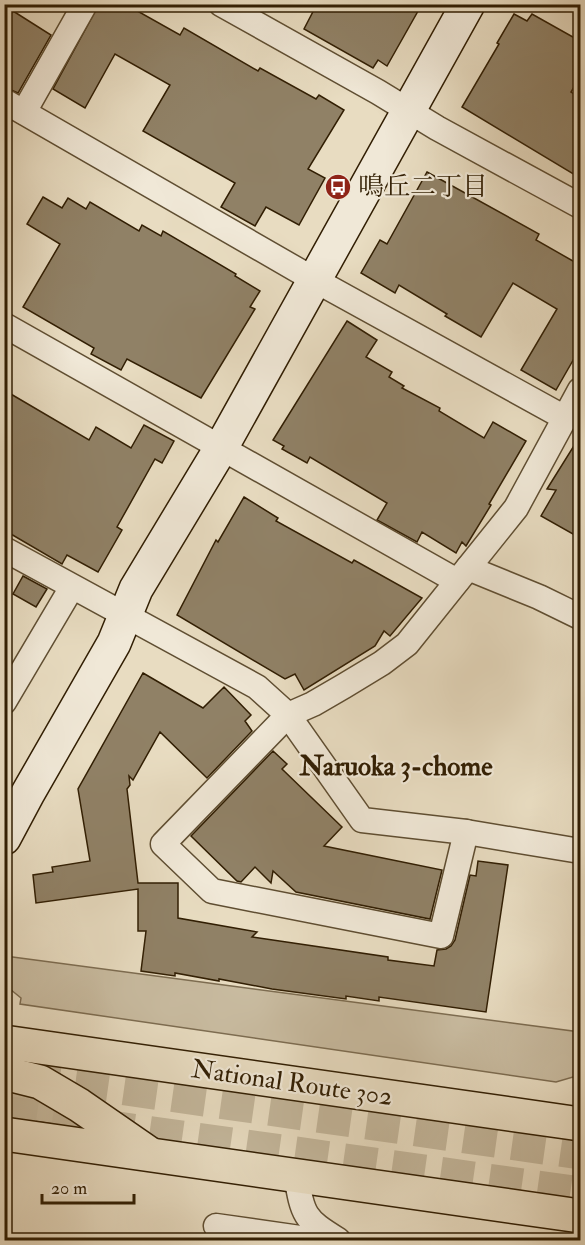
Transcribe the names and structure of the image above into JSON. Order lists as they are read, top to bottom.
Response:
{
  "streets": {
    "highway": ["National Route 302"]
  },
  "districts": ["Naruoka 3-chome"],
  "places": {
    "bus stop": ["鳴丘二丁目"]
  },
  "scale_bar": "20 m"
}
